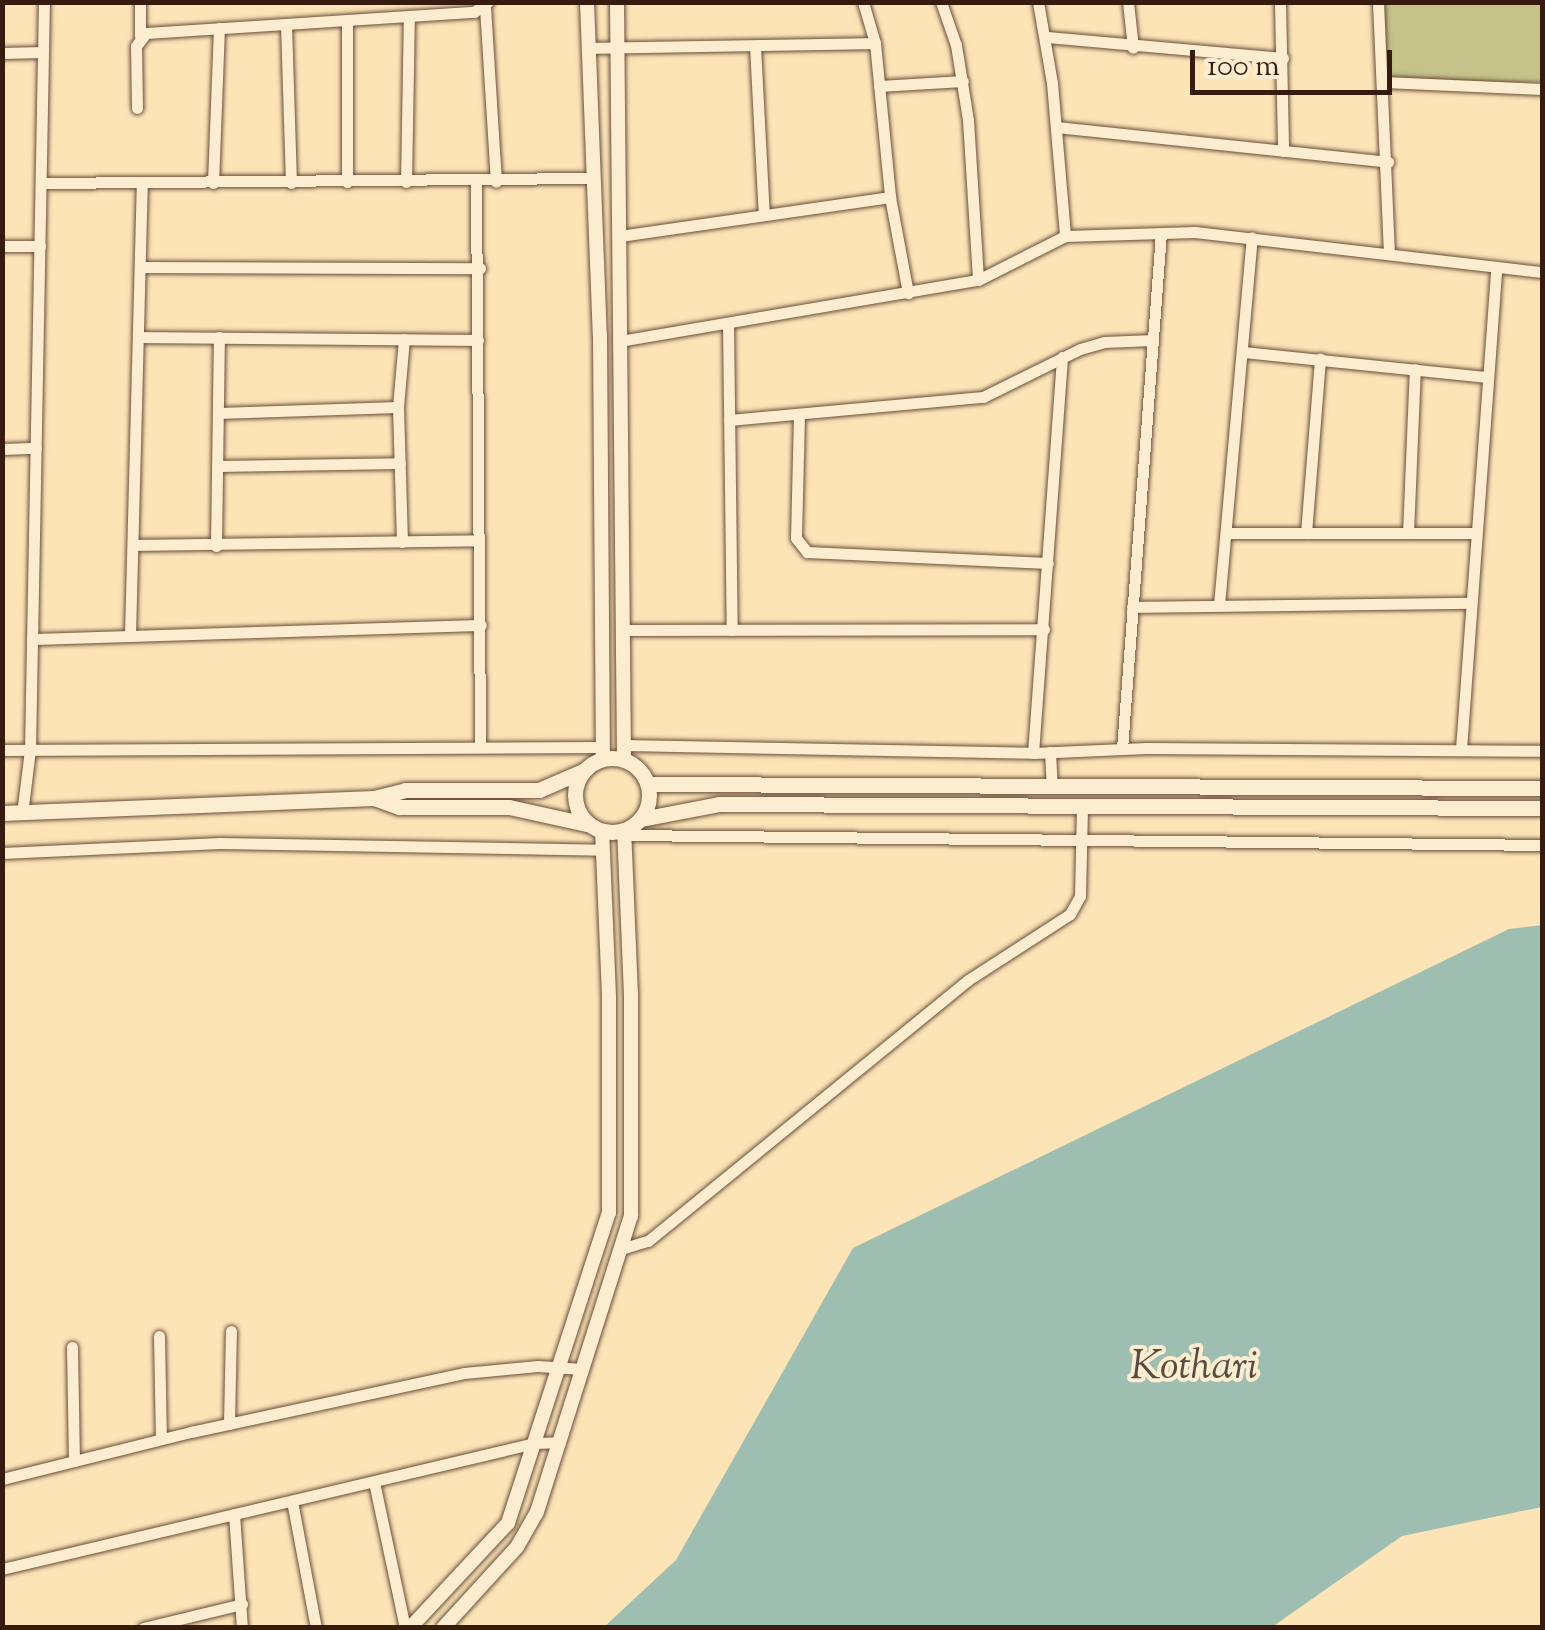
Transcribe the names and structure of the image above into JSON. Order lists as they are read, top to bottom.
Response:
{
  "water": ["Kothari"],
  "scale_bar": "100 m"
}
